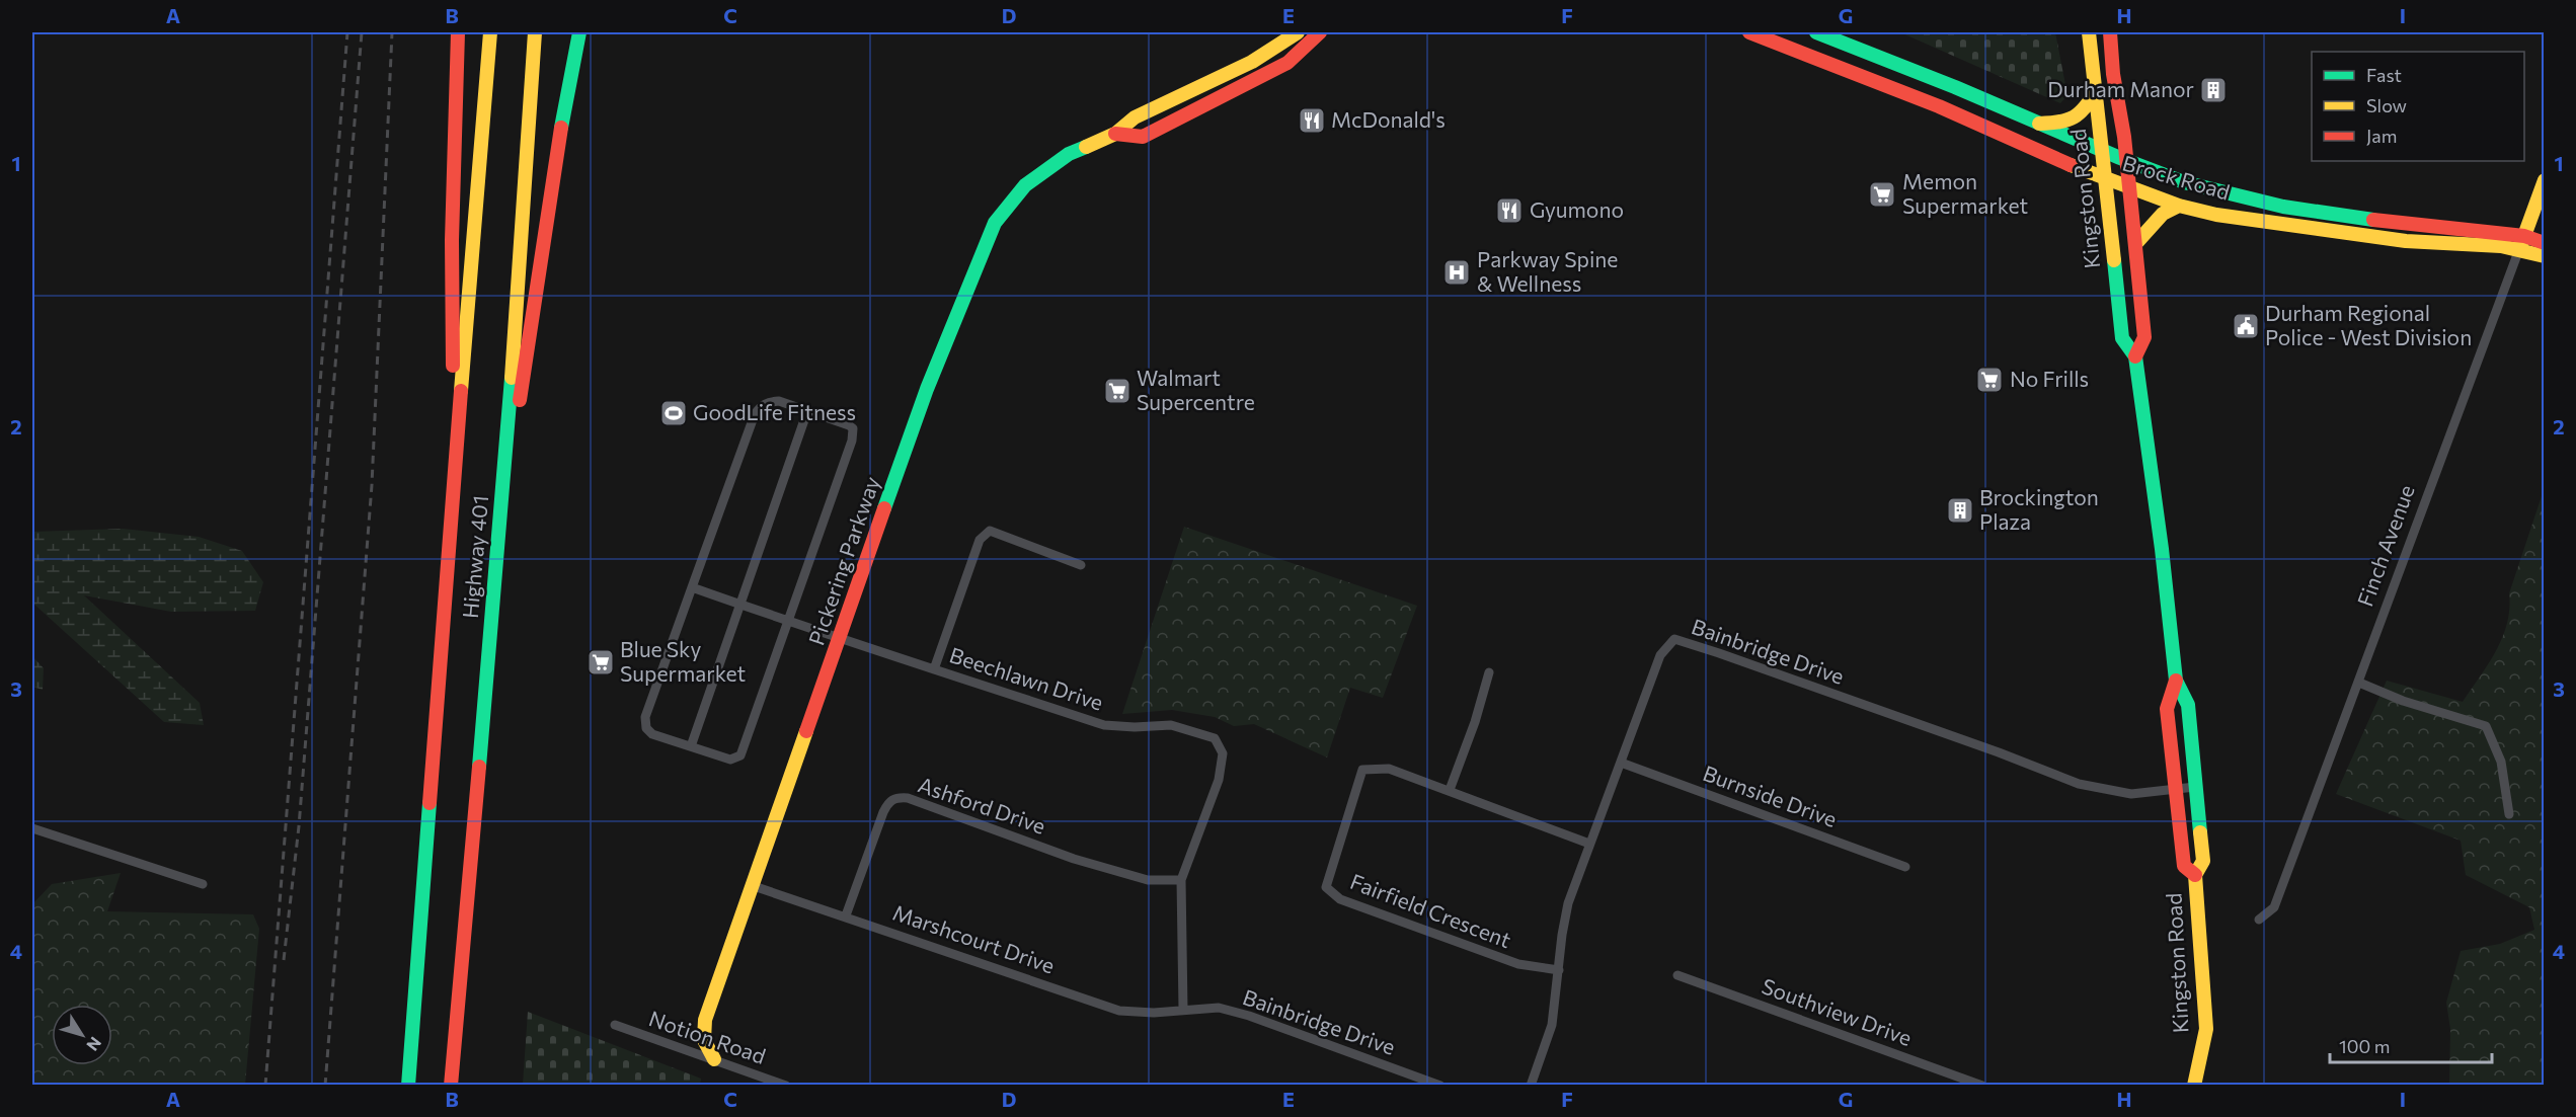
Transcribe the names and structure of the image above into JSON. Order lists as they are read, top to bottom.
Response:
{
  "streets": {
    "main road": [
      "Brock Road",
      "Kingston Road",
      "Finch Avenue",
      "Highway 401",
      "Pickering Parkway"
    ],
    "street": [
      "Bainbridge Drive",
      "Beechlawn Drive",
      "Burnside Drive",
      "Ashford Drive",
      "Fairfield Crescent",
      "Marshcourt Drive",
      "Southview Drive",
      "Notion Road"
    ]
  },
  "crossings": [
    ["Brock Road", "Kingston Road"],
    ["Brock Road", "Finch Avenue"],
    ["Kingston Road", "Bainbridge Drive"],
    ["Pickering Parkway", "Beechlawn Drive"],
    ["Pickering Parkway", "Marshcourt Drive"],
    ["Pickering Parkway", "Notion Road"],
    ["Bainbridge Drive", "Beechlawn Drive"],
    ["Bainbridge Drive", "Burnside Drive"],
    ["Bainbridge Drive", "Fairfield Crescent"],
    ["Bainbridge Drive", "Marshcourt Drive"],
    ["Beechlawn Drive", "Ashford Drive"],
    ["Beechlawn Drive", "Marshcourt Drive"],
    ["Ashford Drive", "Marshcourt Drive"]
  ],
  "places": {
    "building": ["Durham Manor", "Brockington Plaza"],
    "restaurant": ["McDonald's", "Gyumono"],
    "supermarket": [
      "Memon Supermarket",
      "No Frills",
      "Walmart Supercentre",
      "Blue Sky Supermarket"
    ],
    "hospital": ["Parkway Spine & Wellness"],
    "public building": ["Durham Regional Police - West Division"],
    "sports": ["GoodLife Fitness"]
  },
  "legend": ["Fast", "Slow", "Jam"],
  "scale_bar": "100 m",
  "north": "bottom right",
  "grid": {
    "columns": [
      "A",
      "B",
      "C",
      "D",
      "E",
      "F",
      "G",
      "H",
      "I"
    ],
    "rows": [
      "1",
      "2",
      "3",
      "4"
    ]
  }
}
